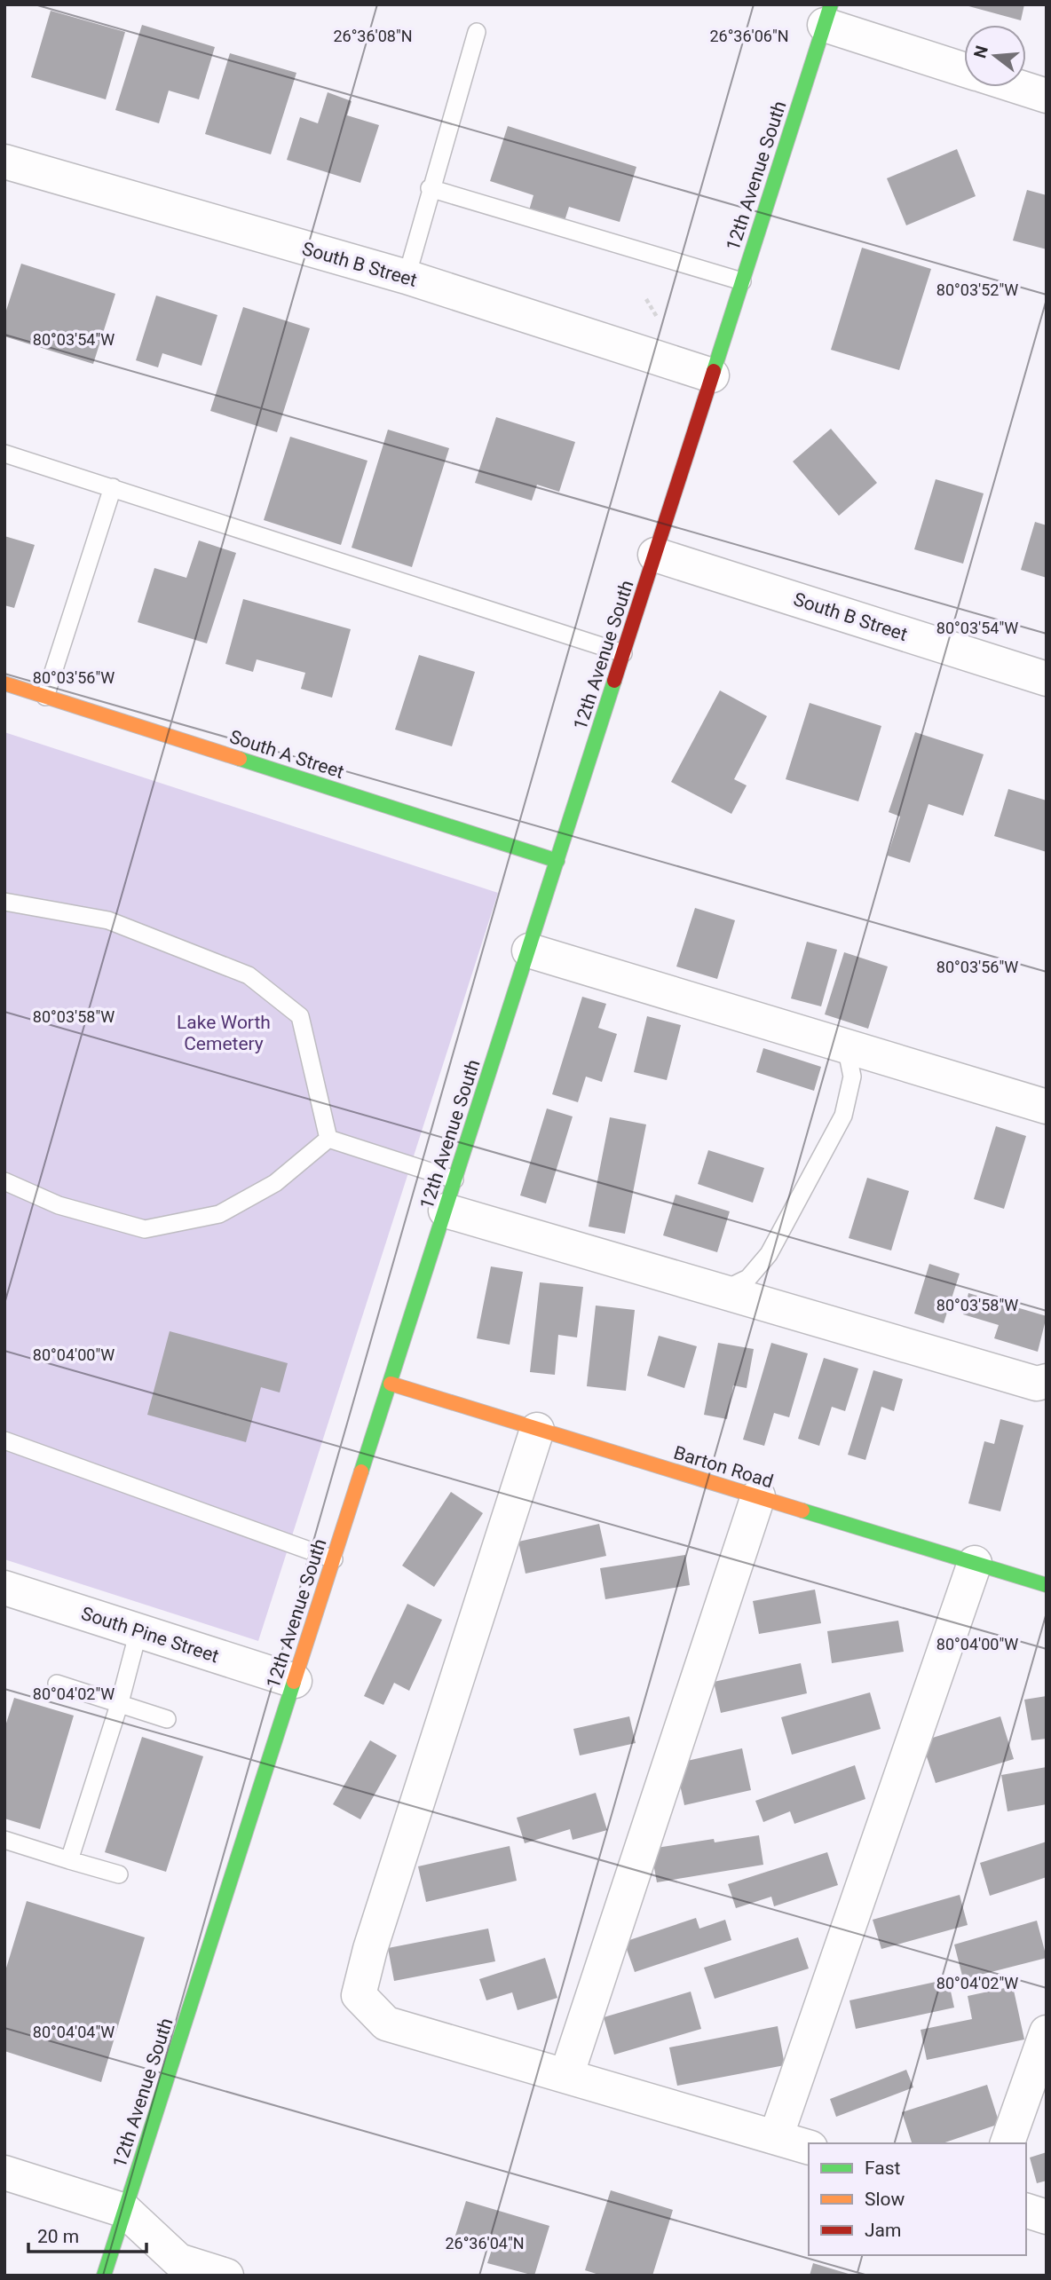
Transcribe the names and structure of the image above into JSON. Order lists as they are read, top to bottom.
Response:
{
  "streets": {
    "street": [
      "12th Avenue South",
      "South B Street",
      "South A Street",
      "Barton Road",
      "South Pine Street"
    ]
  },
  "crossings": [
    ["12th Avenue South", "South B Street"],
    ["12th Avenue South", "South A Street"],
    ["12th Avenue South", "Barton Road"],
    ["12th Avenue South", "South Pine Street"]
  ],
  "parks": ["Lake Worth Cemetery"],
  "legend": ["Fast", "Slow", "Jam"],
  "scale_bar": "20 m",
  "north": "left",
  "coordinates": [
    "26°36'08\"N",
    "26°36'06\"N",
    "80°03'52\"W",
    "80°03'54\"W",
    "80°03'56\"W",
    "80°03'58\"W",
    "80°04'00\"W",
    "80°04'02\"W",
    "80°04'04\"W",
    "26°36'04\"N"
  ]
}
